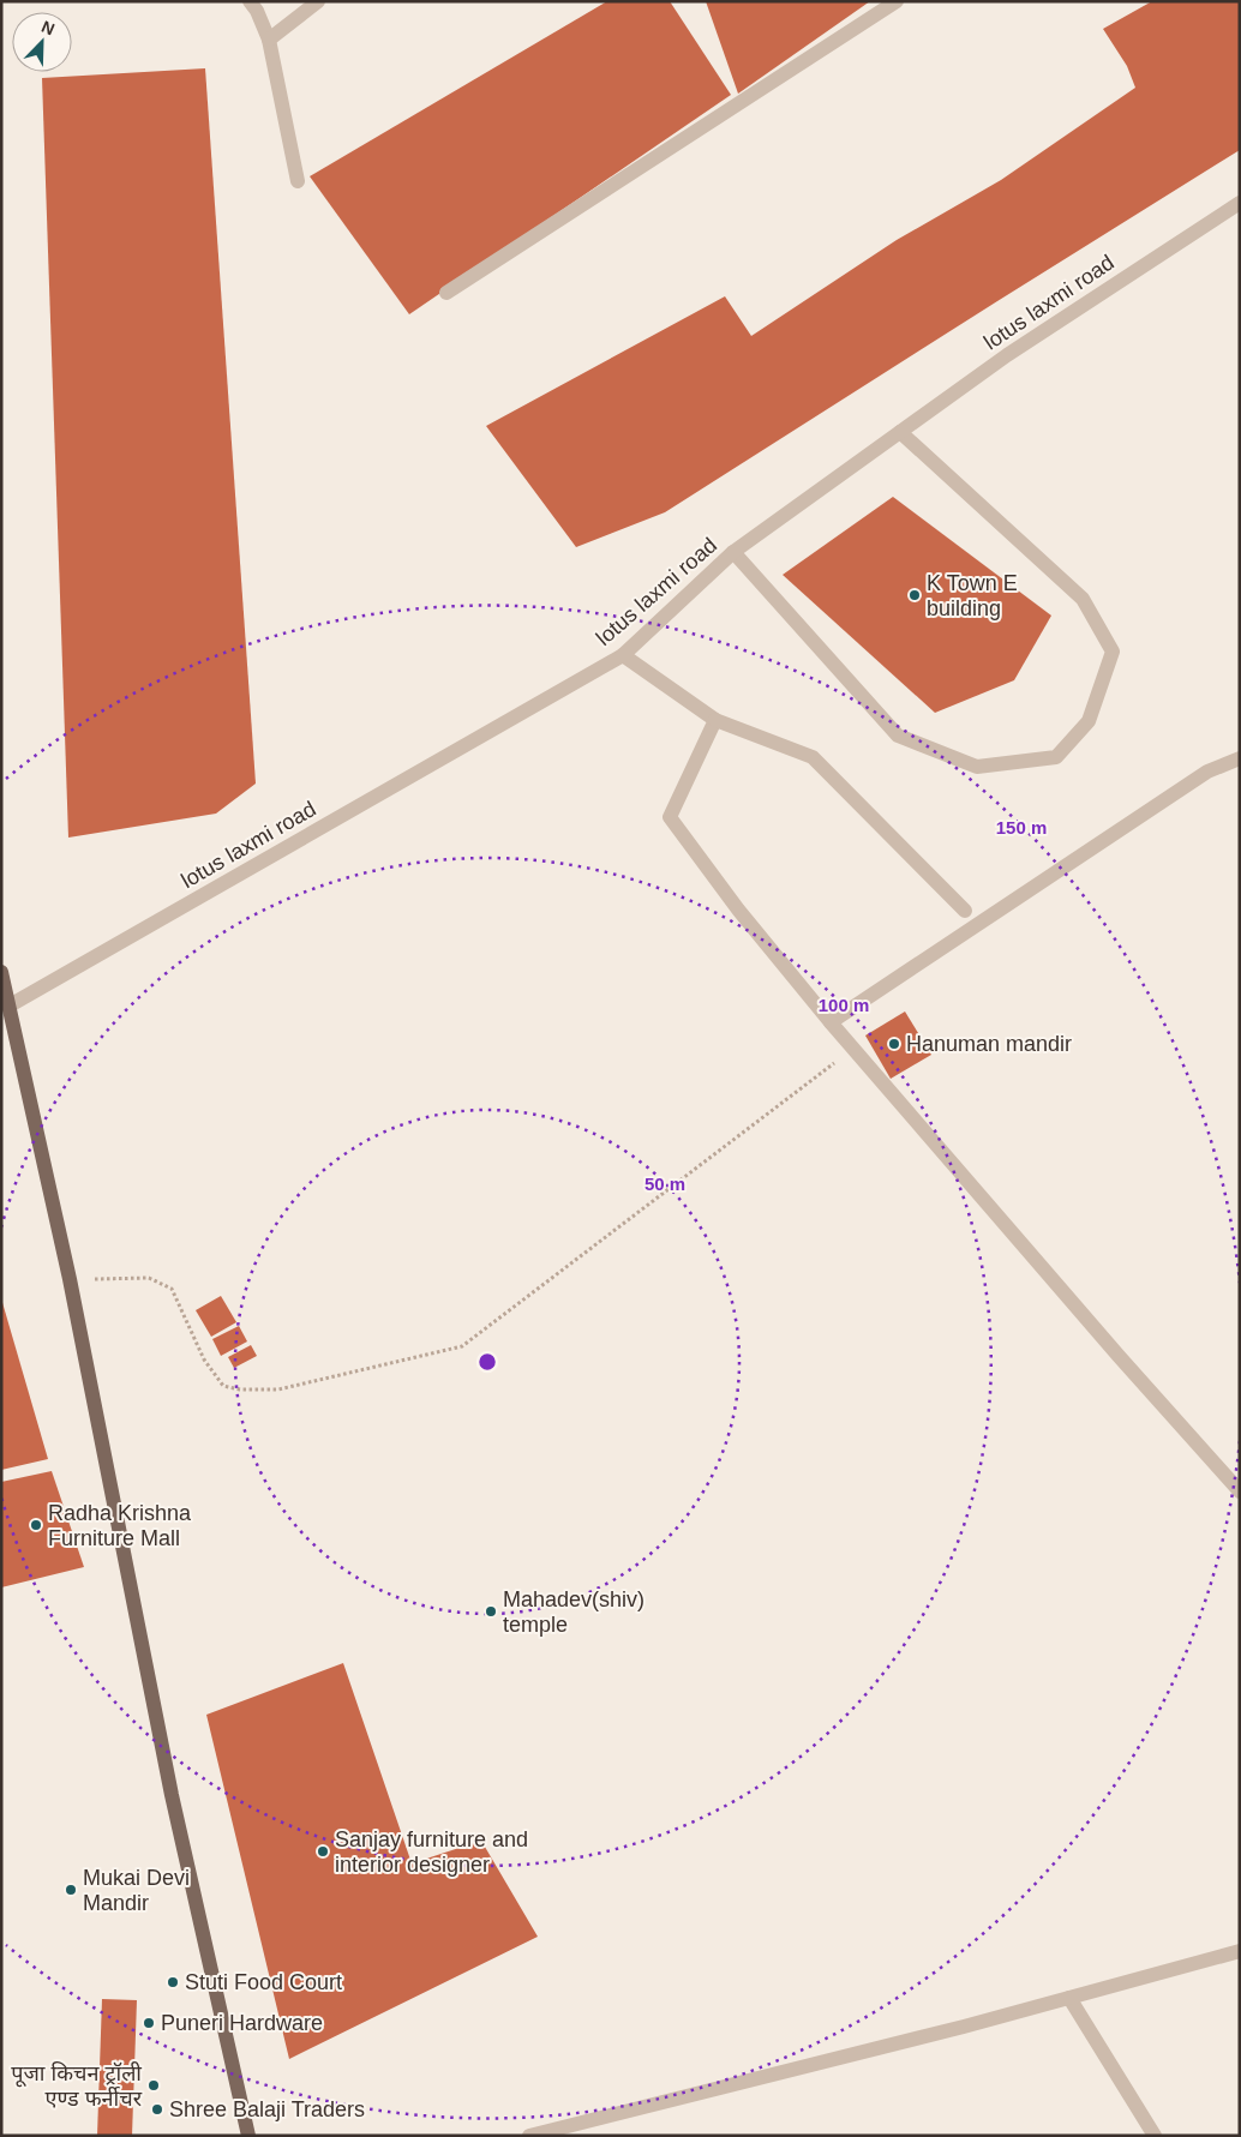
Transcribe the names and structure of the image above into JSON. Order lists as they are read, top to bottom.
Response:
{
  "streets": {
    "street": ["lotus laxmi road"]
  },
  "places": [
    "K Town E building",
    "Hanuman mandir",
    "Radha Krishna Furniture Mall",
    "Mahadev(shiv) temple",
    "Sanjay furniture and interior designer",
    "Mukai Devi Mandir",
    "Stuti Food Court",
    "Puneri Hardware",
    "पूजा किचन ट्रॉली एण्ड फर्नीचर",
    "Shree Balaji Traders"
  ],
  "north": "top right",
  "rings": ["150 m", "100 m", "50 m"]
}
